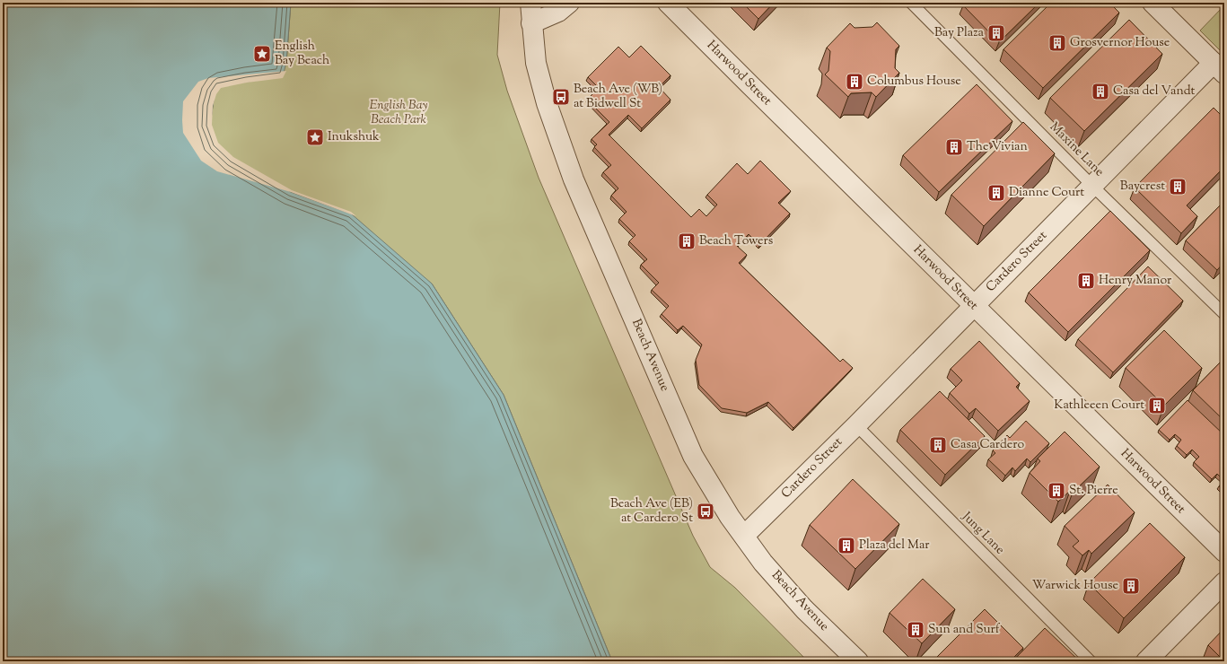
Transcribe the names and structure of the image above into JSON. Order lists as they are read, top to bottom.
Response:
{
  "streets": {
    "street": ["Harwood Street", "Cardero Street", "Beach Avenue"],
    "lane": ["Maxine Lane", "Jung Lane"]
  },
  "crossings": [
    ["Harwood Street", "Cardero Street"],
    ["Maxine Lane", "Cardero Street"],
    ["Cardero Street", "Beach Avenue"],
    ["Cardero Street", "Jung Lane"]
  ],
  "parks": ["English Bay Beach Park"],
  "places": {
    "building": [
      "Bay Plaza",
      "Grosvernor House",
      "Columbus House",
      "Casa del Vandt",
      "The Vivian",
      "Baycrest",
      "Dianne Court",
      "Beach Towers",
      "Henry Manor",
      "Kathleeen Court",
      "Casa Cardero",
      "St. Pierre",
      "Plaza del Mar",
      "Warwick House",
      "Sun and Surf"
    ],
    "place": ["English Bay Beach", "Inukshuk"],
    "bus stop": ["Beach Ave (WB) at Bidwell St", "Beach Ave (EB) at Cardero St"]
  }
}
